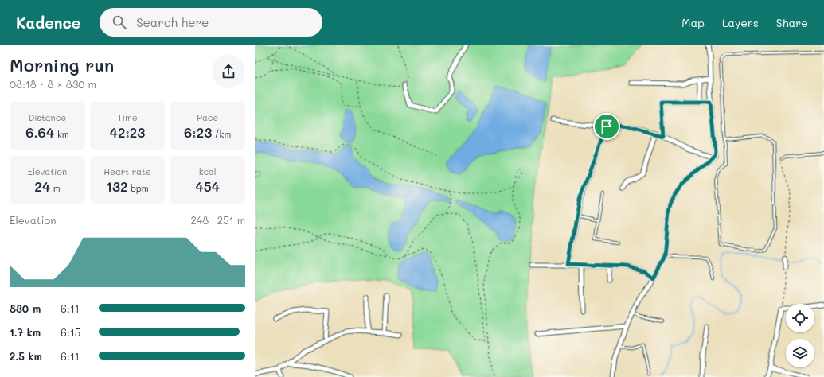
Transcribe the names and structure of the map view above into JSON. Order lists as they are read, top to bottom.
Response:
{
  "page": {
    "header": "Kadence",
    "search": "Search here",
    "nav": ["Map", "Layers", "Share"],
    "heading": ["Morning run", "08:18 · 8 × 830 m"],
    "stats": [
      ["Distance", "6.64 km"],
      ["Time", "42:23"],
      ["Pace", "6:23 /km"],
      ["Elevation", "24 m"],
      ["Heart rate", "132 bpm"],
      ["kcal", "454"]
    ],
    "chart": ["Elevation", "248–251 m"],
    "list": [
      {
        "name": "830 m",
        "note": "6:11"
      },
      {
        "name": "1.7 km",
        "note": "6:15"
      },
      {
        "name": "2.5 km",
        "note": "6:11"
      }
    ]
  }
}
